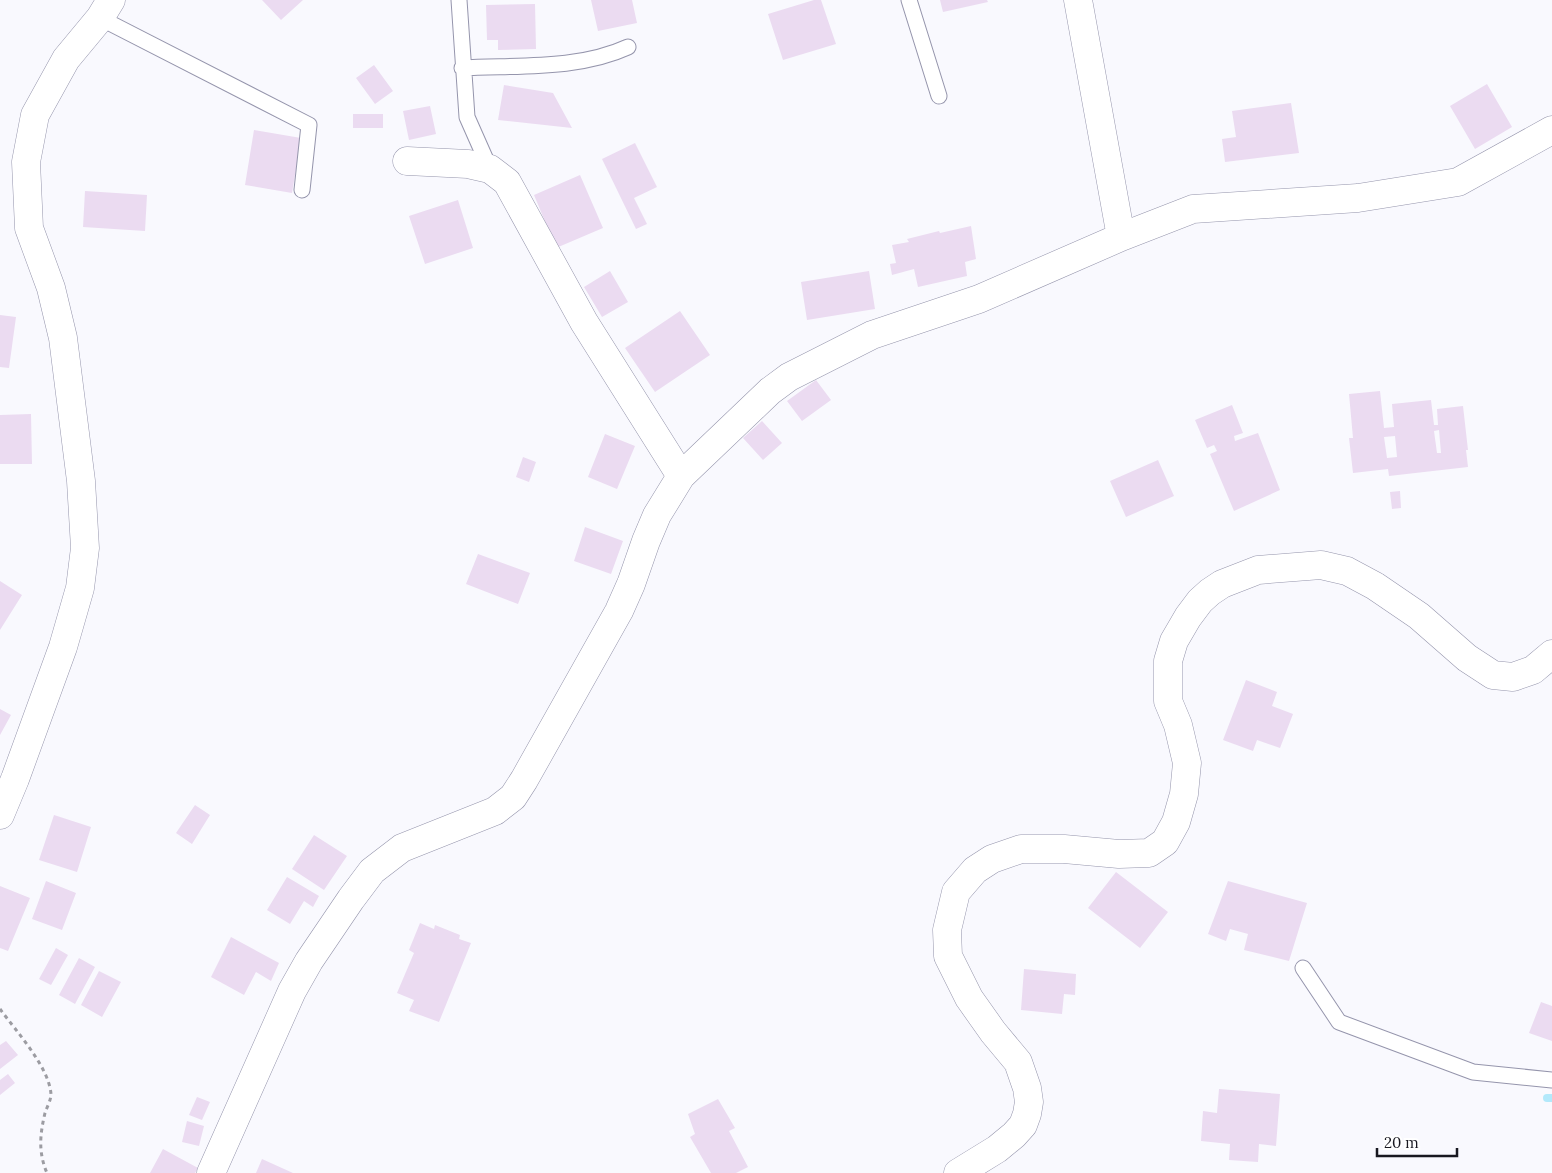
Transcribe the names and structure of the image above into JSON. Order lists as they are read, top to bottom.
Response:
{
  "scale_bar": "20 m"
}
